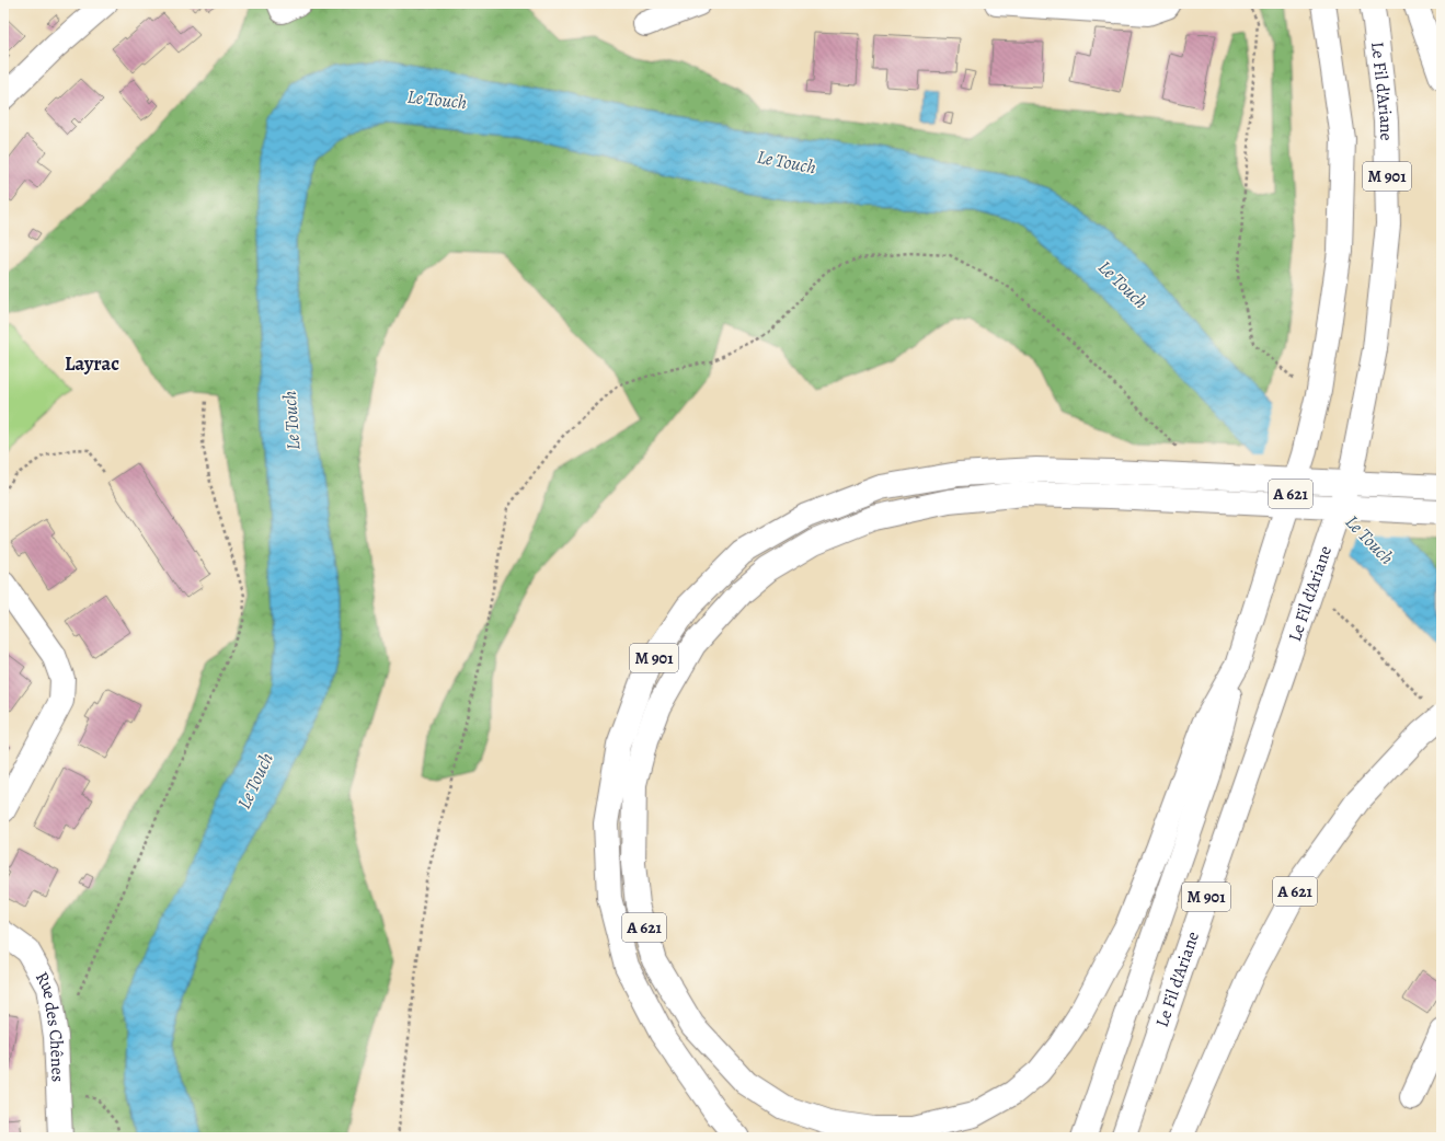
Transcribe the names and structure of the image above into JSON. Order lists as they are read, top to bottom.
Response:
{
  "streets": {
    "main road": [
      "Le Fil d'Ariane",
      "M 901",
      "A 621",
      "Rue des Chênes"
    ]
  },
  "crossings": [
    ["Le Fil d'Ariane", "A 621"]
  ],
  "districts": ["Layrac"],
  "water": ["Le Touch"]
}
